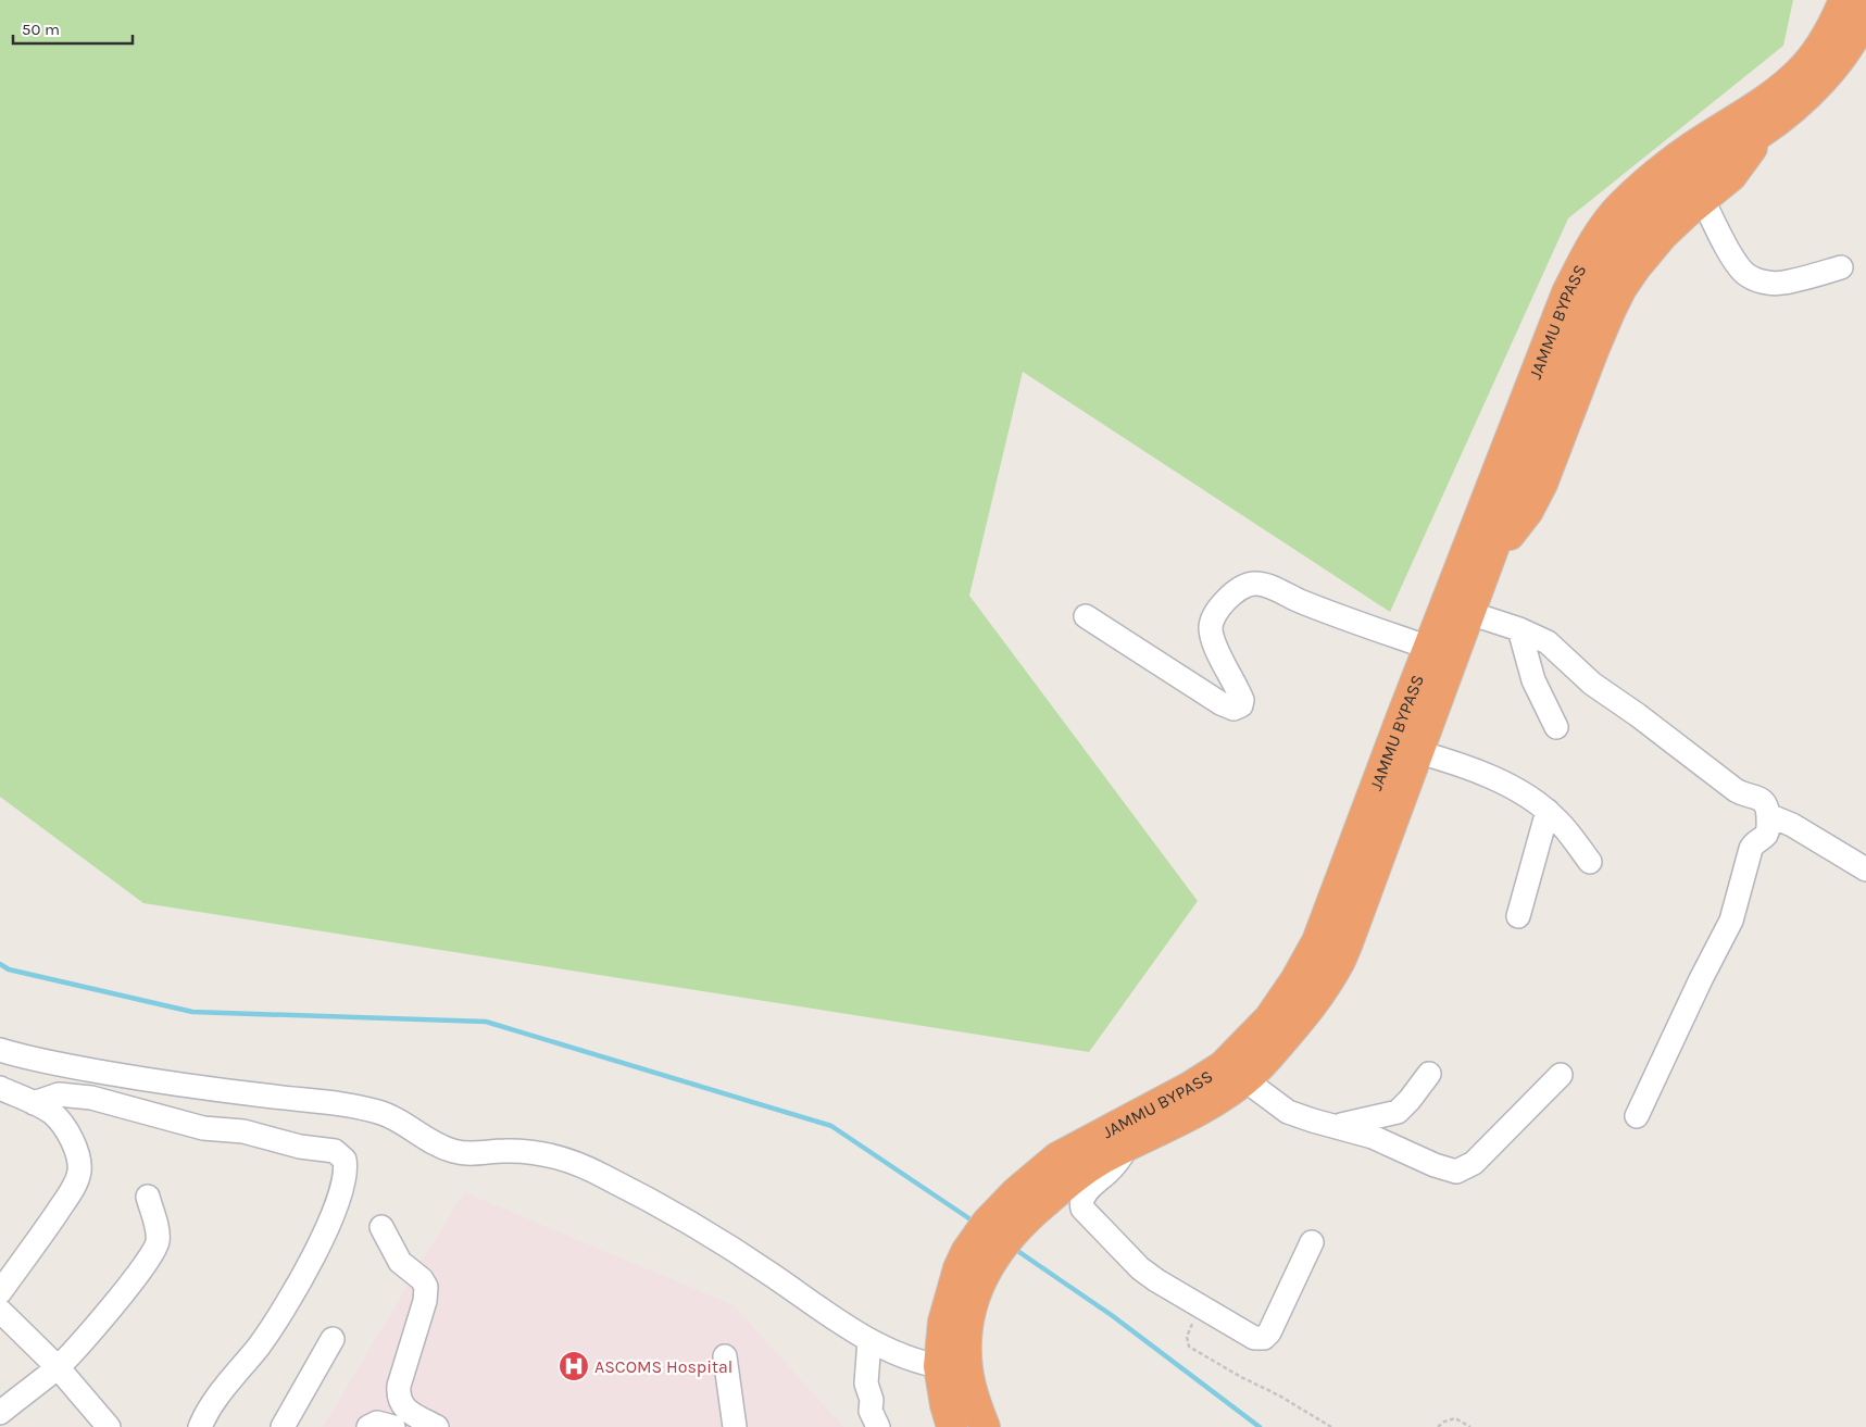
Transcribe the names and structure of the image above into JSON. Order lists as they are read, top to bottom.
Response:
{
  "streets": {
    "highway": ["JAMMU BYPASS"]
  },
  "places": {
    "hospital": ["ASCOMS Hospital"]
  },
  "scale_bar": "50 m"
}
